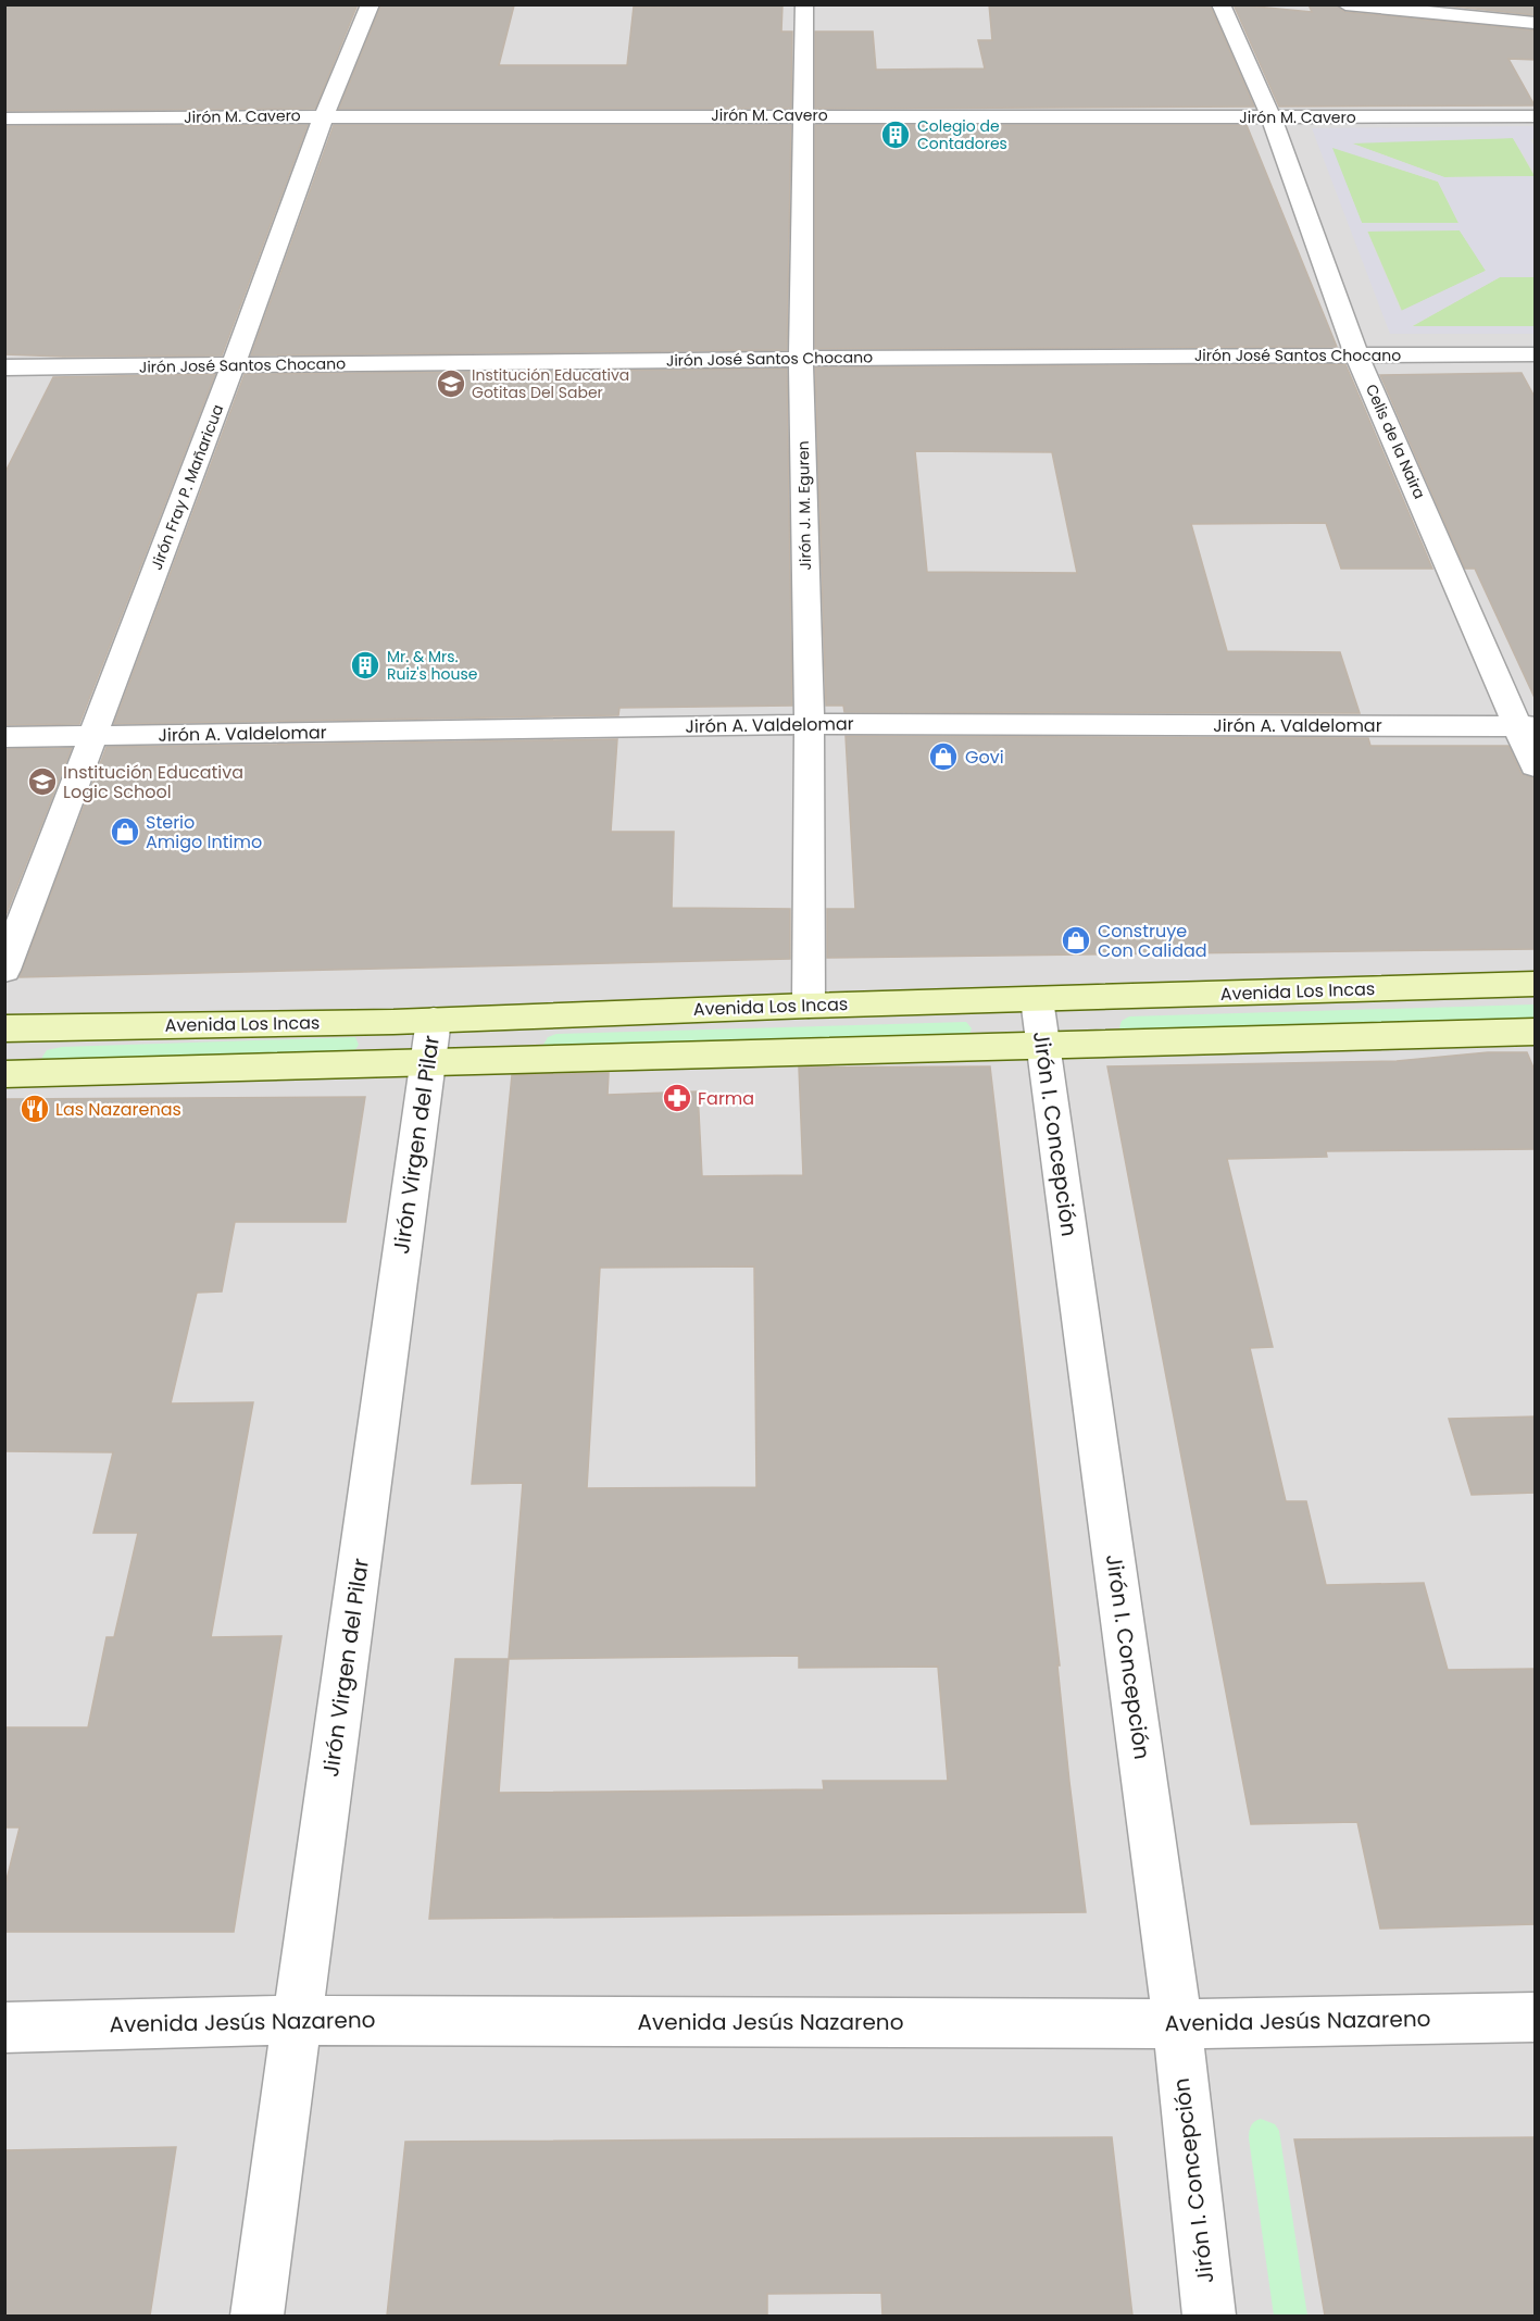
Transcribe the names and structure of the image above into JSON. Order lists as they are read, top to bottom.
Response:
{
  "streets": {
    "street": [
      "Jirón M. Cavero",
      "Jirón José Santos Chocano",
      "Celis de la Naira",
      "Jirón Fray P. Mañaricua",
      "Jirón J. M. Eguren",
      "Jirón A. Valdelomar",
      "Avenida Los Incas",
      "Jirón I. Concepción",
      "Jirón Virgen del Pilar",
      "Avenida Jesús Nazareno"
    ]
  },
  "crossings": [
    ["Jirón M. Cavero", "Celis de la Naira"],
    ["Jirón M. Cavero", "Jirón Fray P. Mañaricua"],
    ["Jirón M. Cavero", "Jirón J. M. Eguren"],
    ["Jirón José Santos Chocano", "Celis de la Naira"],
    ["Jirón José Santos Chocano", "Jirón Fray P. Mañaricua"],
    ["Jirón José Santos Chocano", "Jirón J. M. Eguren"],
    ["Celis de la Naira", "Jirón A. Valdelomar"],
    ["Jirón Fray P. Mañaricua", "Jirón A. Valdelomar"],
    ["Jirón J. M. Eguren", "Jirón A. Valdelomar"],
    ["Jirón J. M. Eguren", "Avenida Los Incas"],
    ["Avenida Los Incas", "Jirón I. Concepción"],
    ["Avenida Los Incas", "Jirón Virgen del Pilar"],
    ["Jirón I. Concepción", "Avenida Jesús Nazareno"],
    ["Jirón Virgen del Pilar", "Avenida Jesús Nazareno"]
  ],
  "places": {
    "building": ["Colegio de Contadores", "Mr. & Mrs. Ruiz's house"],
    "school or university": ["Institución Educativa Gotitas Del Saber", "Institución Educativa Logic School"],
    "shop": ["Govi", "Sterio Amigo Intimo", "Construye Con Calidad"],
    "pharmacy": ["Farma"],
    "restaurant": ["Las Nazarenas"]
  }
}
